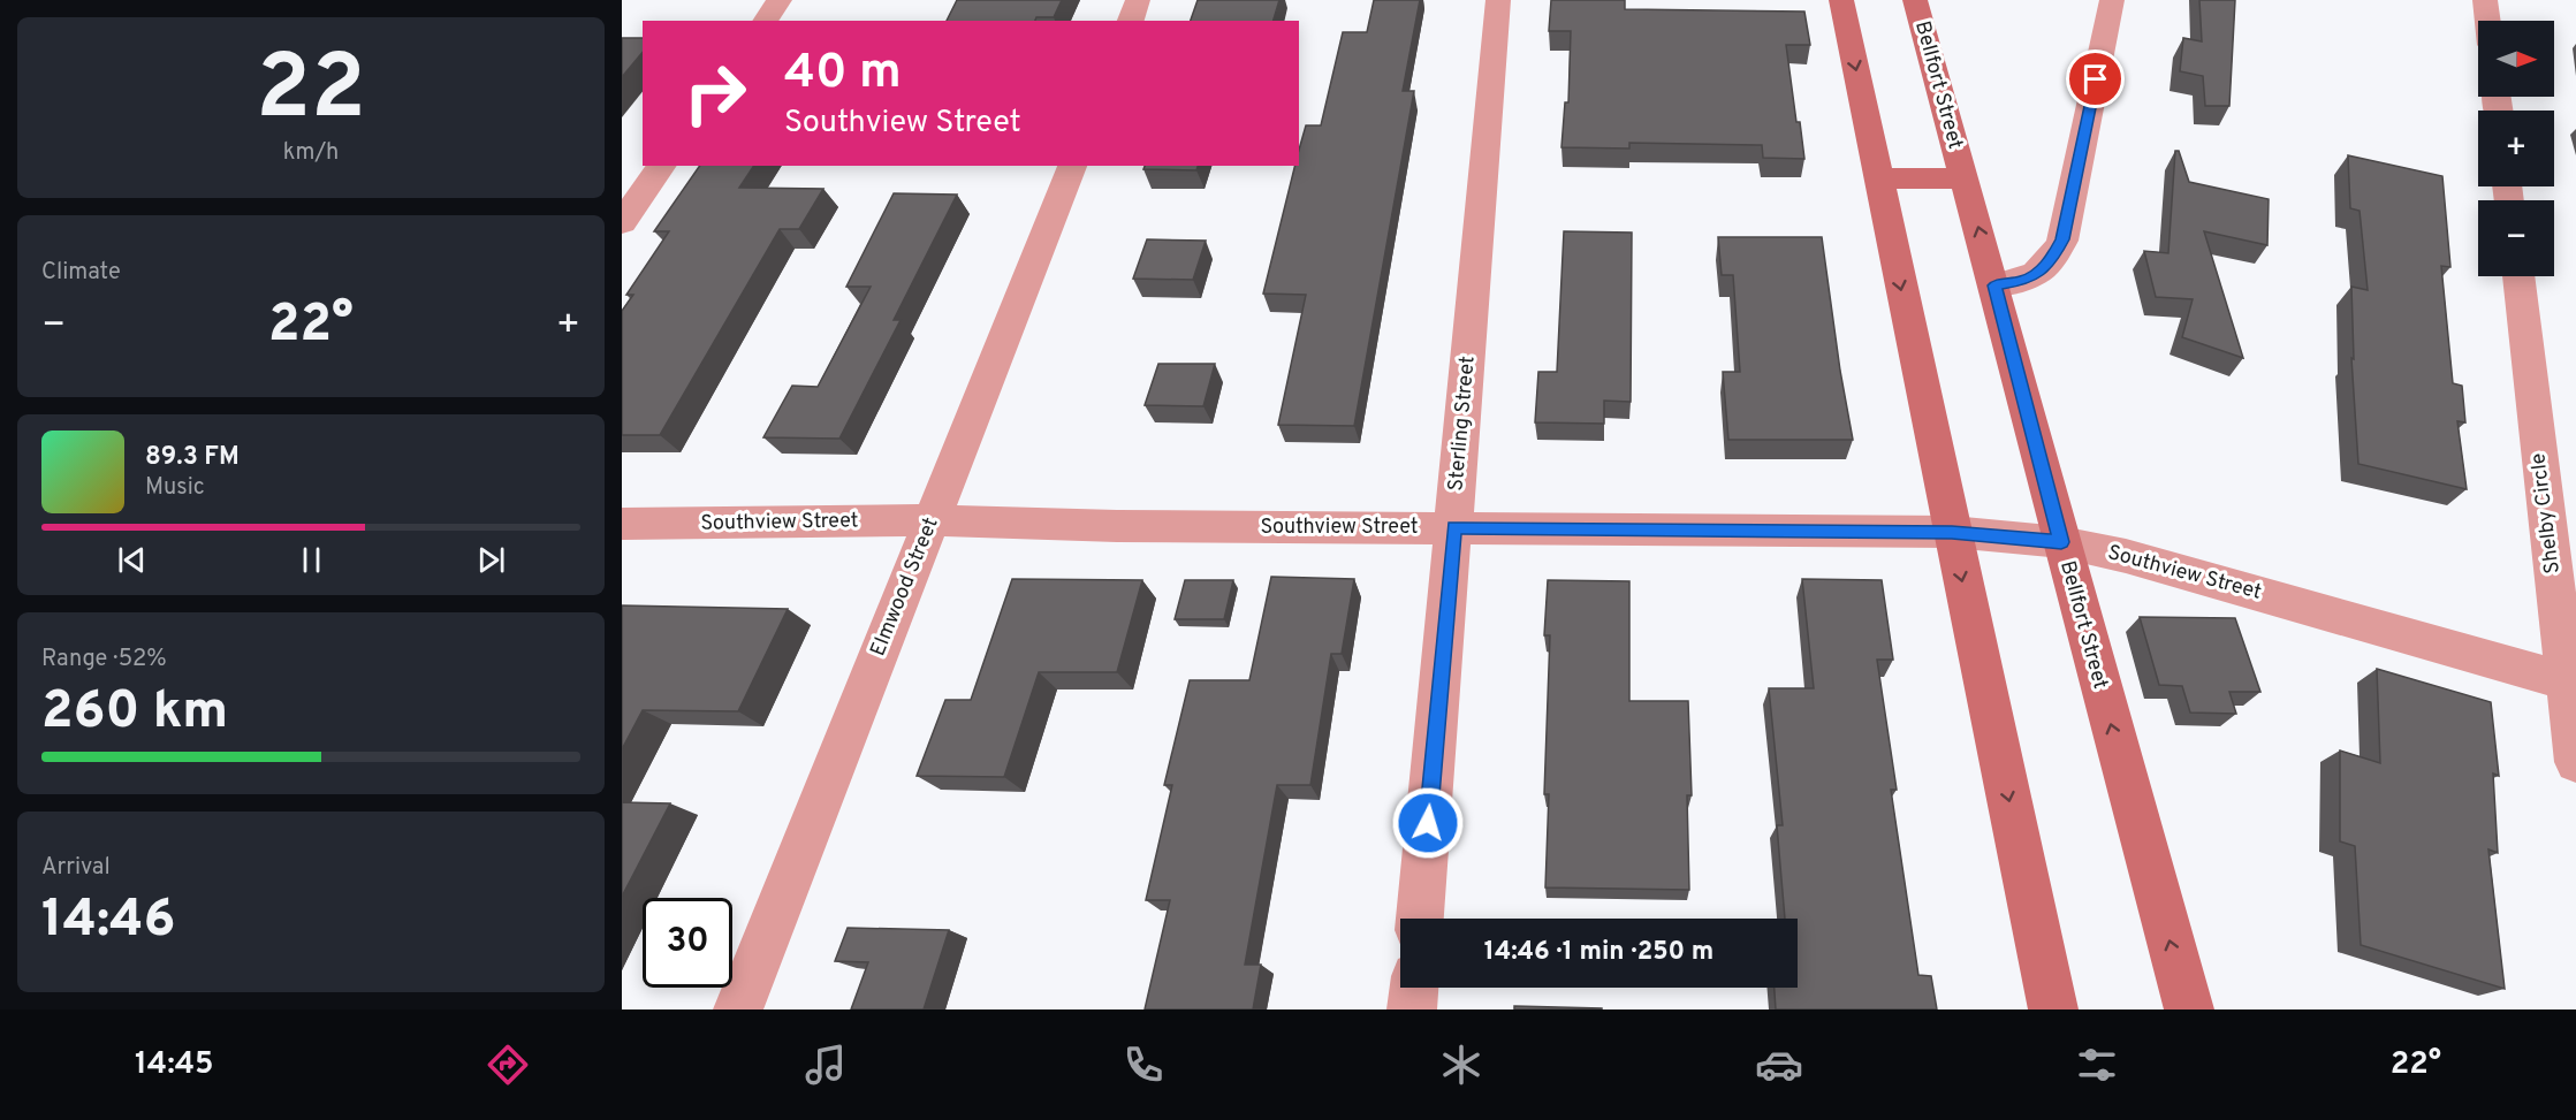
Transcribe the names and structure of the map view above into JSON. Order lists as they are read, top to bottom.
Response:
{
  "streets": {
    "main road": ["Bellfort Street"],
    "street": [
      "Sterling Street",
      "Shelby Circle",
      "Southview Street",
      "Elmwood Street"
    ]
  },
  "crossings": [
    ["Bellfort Street", "Southview Street"],
    ["Sterling Street", "Southview Street"],
    ["Shelby Circle", "Southview Street"],
    ["Southview Street", "Elmwood Street"]
  ],
  "north": "right",
  "page": {
    "tile": [
      ["22", "km/h"],
      "Climate",
      ["Range · 52%", "260 km"],
      ["Arrival", "14:46"]
    ],
    "map_buttons": ["+", "−"],
    "turn": ["40 m", "Southview Street"],
    "heat": ["−", "22°", "+"],
    "song": ["89.3 FM", "Music"],
    "limit": "30",
    "trip": "14:46 · 1 min · 250 m",
    "tabs": ["14:45", "22°"]
  }
}
